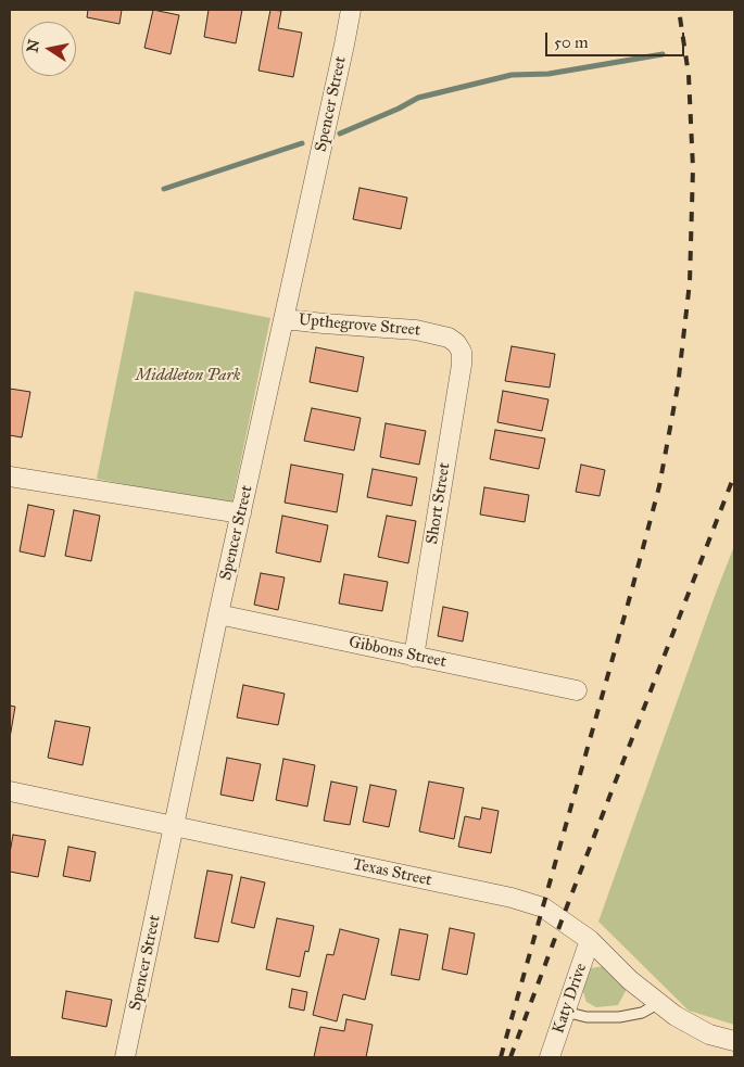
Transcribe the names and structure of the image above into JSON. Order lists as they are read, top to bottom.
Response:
{
  "streets": {
    "street": [
      "Spencer Street",
      "Upthegrove Street",
      "Short Street",
      "Gibbons Street",
      "Texas Street",
      "Katy Drive"
    ]
  },
  "crossings": [
    ["Spencer Street", "Upthegrove Street"],
    ["Spencer Street", "Gibbons Street"],
    ["Spencer Street", "Texas Street"],
    ["Upthegrove Street", "Short Street"],
    ["Short Street", "Gibbons Street"],
    ["Texas Street", "Katy Drive"]
  ],
  "parks": ["Middleton Park"],
  "scale_bar": "50 m",
  "north": "left"
}
